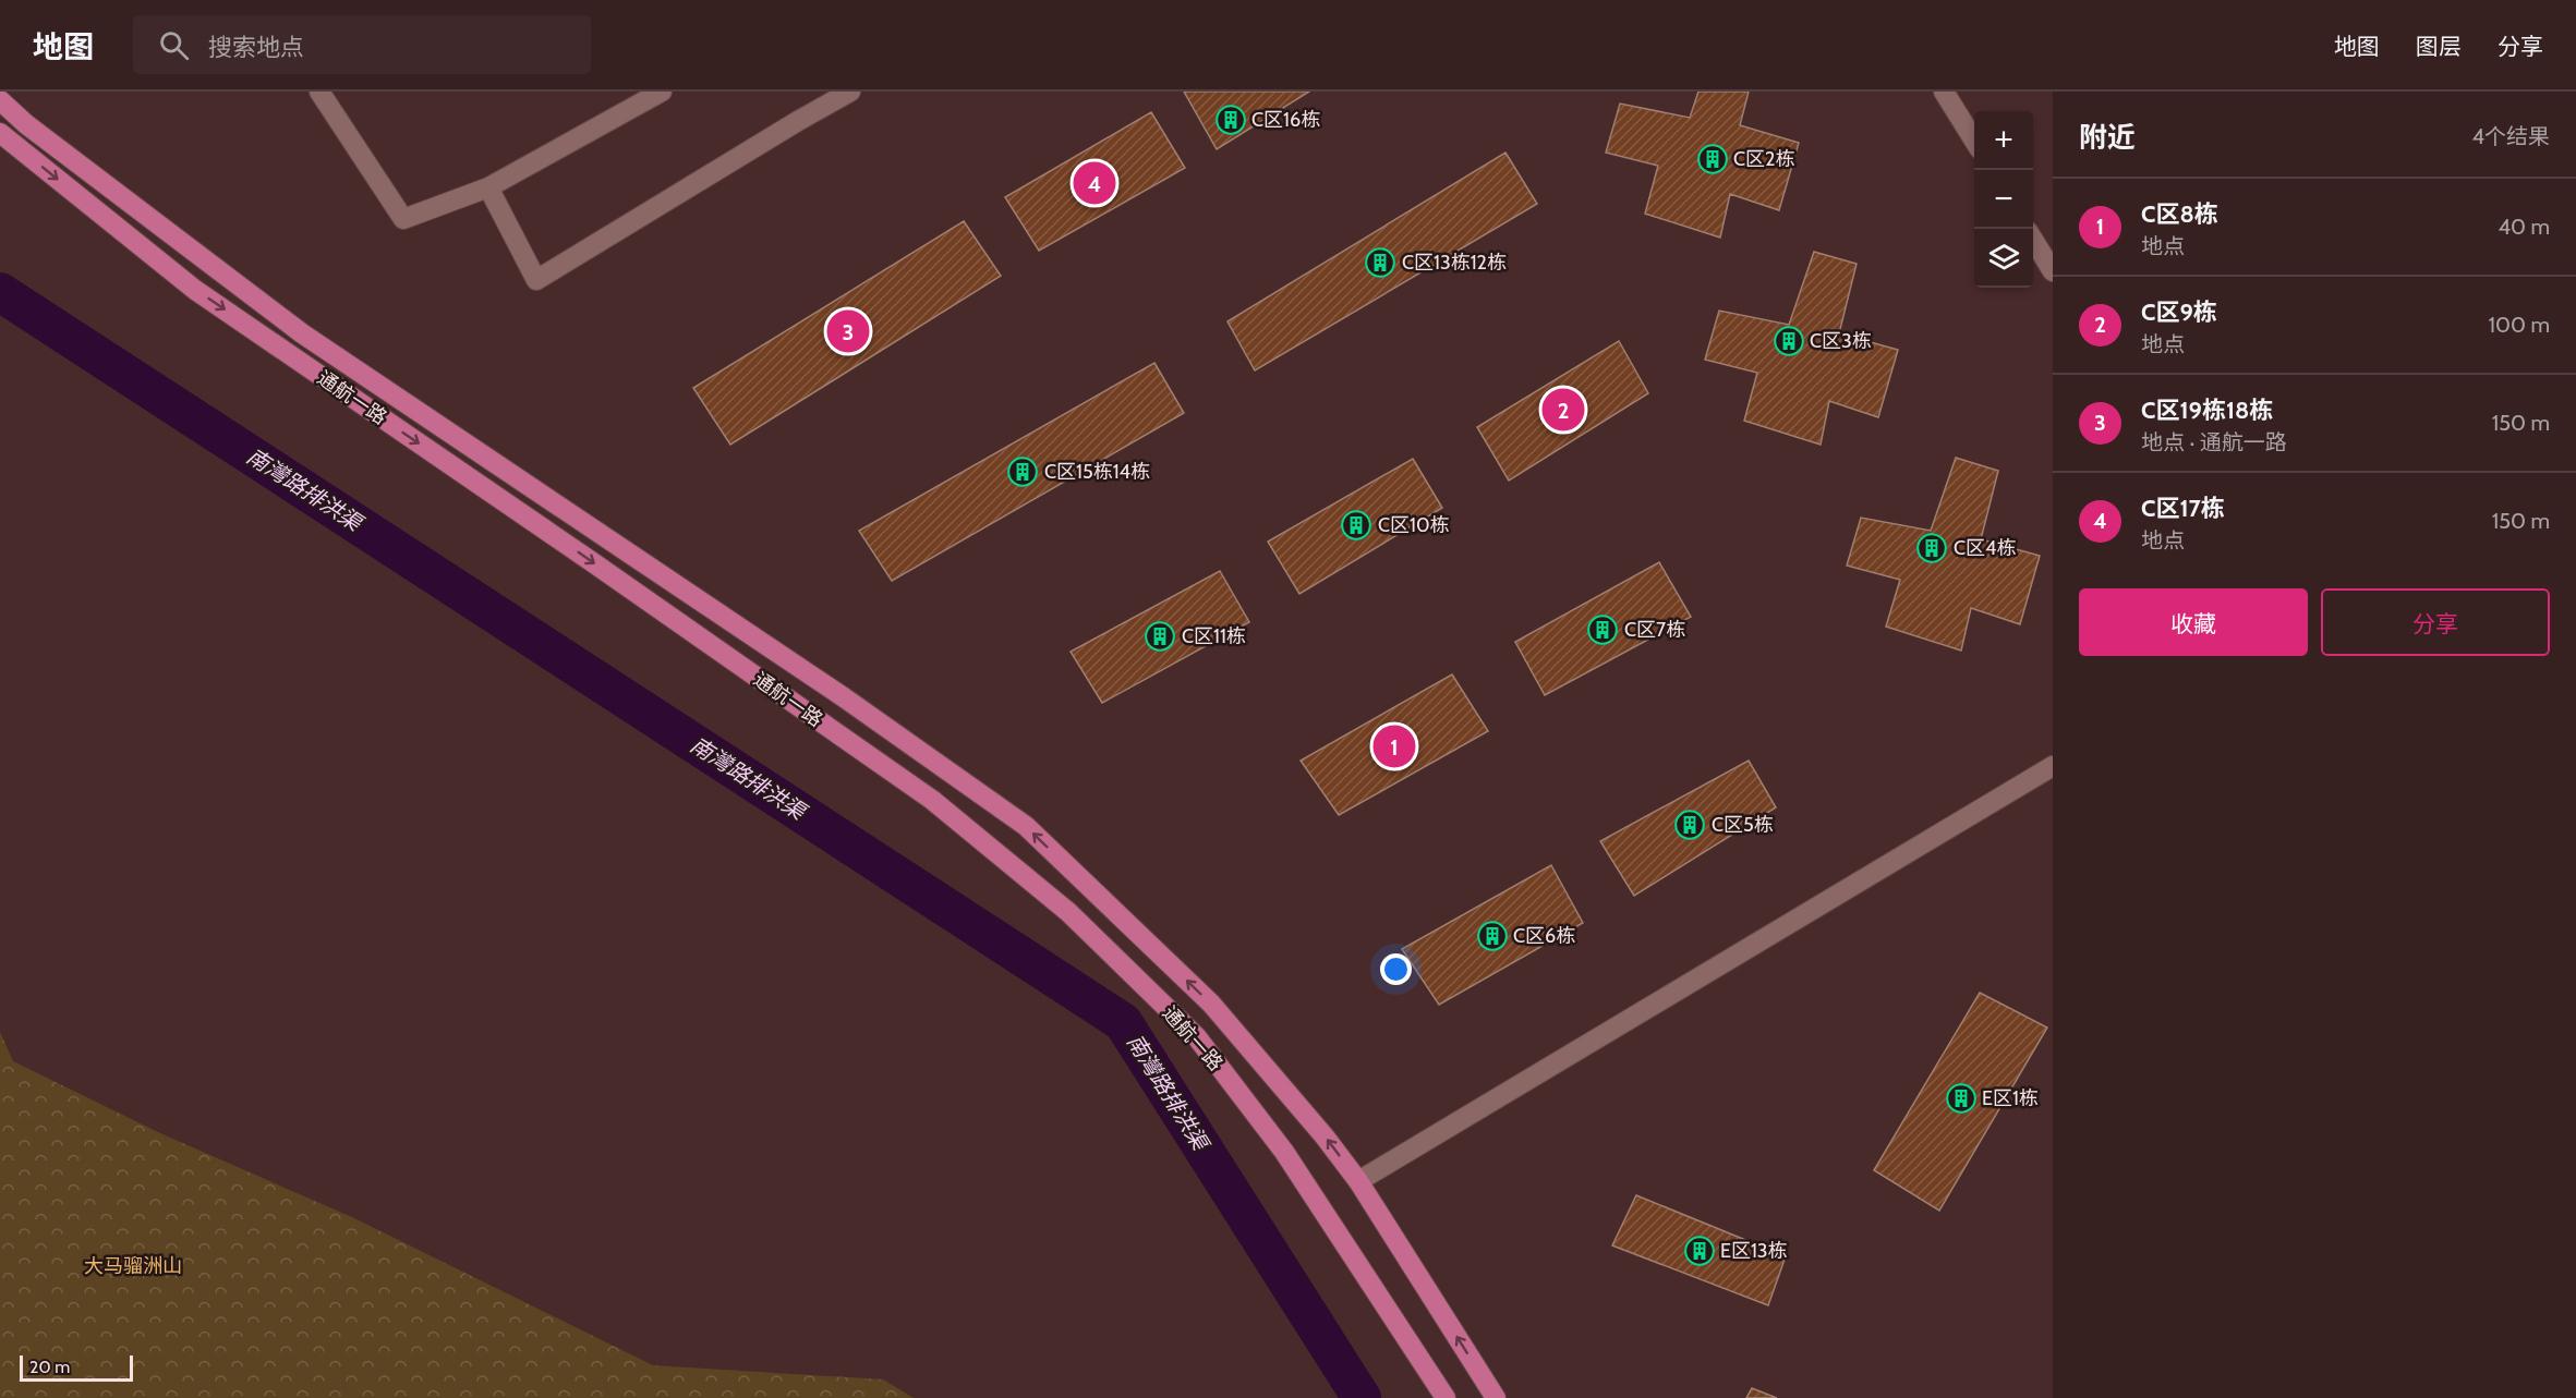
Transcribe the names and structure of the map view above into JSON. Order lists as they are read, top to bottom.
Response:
{
  "streets": {
    "main road": ["通航一路"]
  },
  "water": ["南灣路排洪渠"],
  "parks": ["大马骝洲山"],
  "places": {
    "building": [
      "C区16栋",
      "C区2栋",
      "C区13栋12栋",
      "C区3栋",
      "C区15栋14栋",
      "C区10栋",
      "C区4栋",
      "C区7栋",
      "C区11栋",
      "C区5栋",
      "C区6栋",
      "E区1栋",
      "E区13栋"
    ]
  },
  "scale_bar": "20 m",
  "page": {
    "header": "地图",
    "search": "搜索地点",
    "nav": ["地图", "图层", "分享"],
    "heading": ["附近", "4个结果"],
    "map_buttons": ["+", "−"],
    "pins": [
      "4",
      "3",
      "2",
      "1"
    ],
    "list": [
      {
        "mark": "1",
        "name": "C区8栋",
        "note": "地点",
        "value": "40 m"
      },
      {
        "mark": "2",
        "name": "C区9栋",
        "note": "地点",
        "value": "100 m"
      },
      {
        "mark": "3",
        "name": "C区19栋18栋",
        "note": "地点 · 通航一路",
        "value": "150 m"
      },
      {
        "mark": "4",
        "name": "C区17栋",
        "note": "地点",
        "value": "150 m"
      }
    ],
    "buttons": ["收藏", "分享"],
    "scale": "20 m"
  }
}
